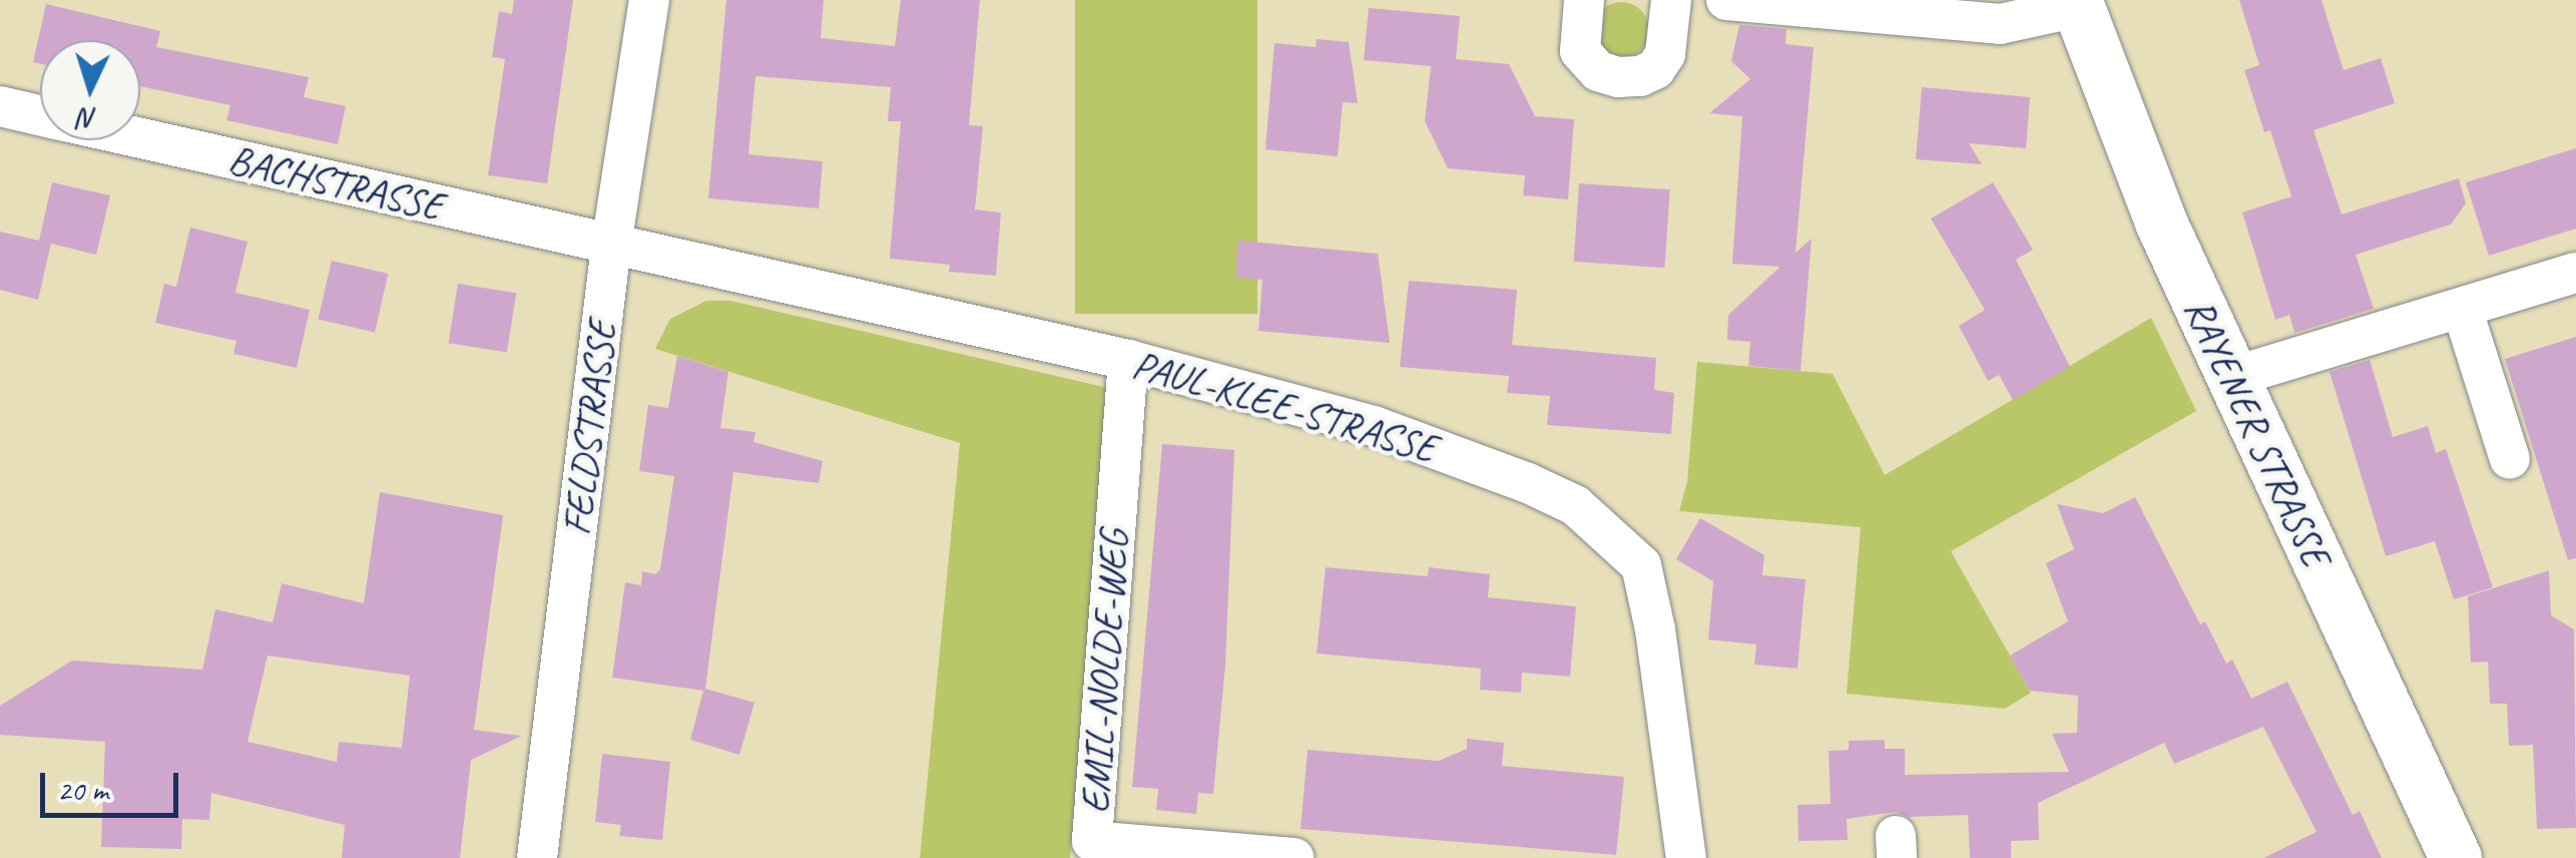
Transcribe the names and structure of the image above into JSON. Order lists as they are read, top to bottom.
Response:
{
  "streets": {
    "street": [
      "BACHSTRASSE",
      "PAUL-KLEE-STRASSE",
      "FELDSTRASSE",
      "RAYENER STRASSE",
      "EMIL-NOLDE-WEG"
    ]
  },
  "crossings": [
    ["BACHSTRASSE", "PAUL-KLEE-STRASSE"],
    ["BACHSTRASSE", "FELDSTRASSE"],
    ["PAUL-KLEE-STRASSE", "FELDSTRASSE"],
    ["PAUL-KLEE-STRASSE", "EMIL-NOLDE-WEG"]
  ],
  "scale_bar": "20 m",
  "north": "bottom"
}
